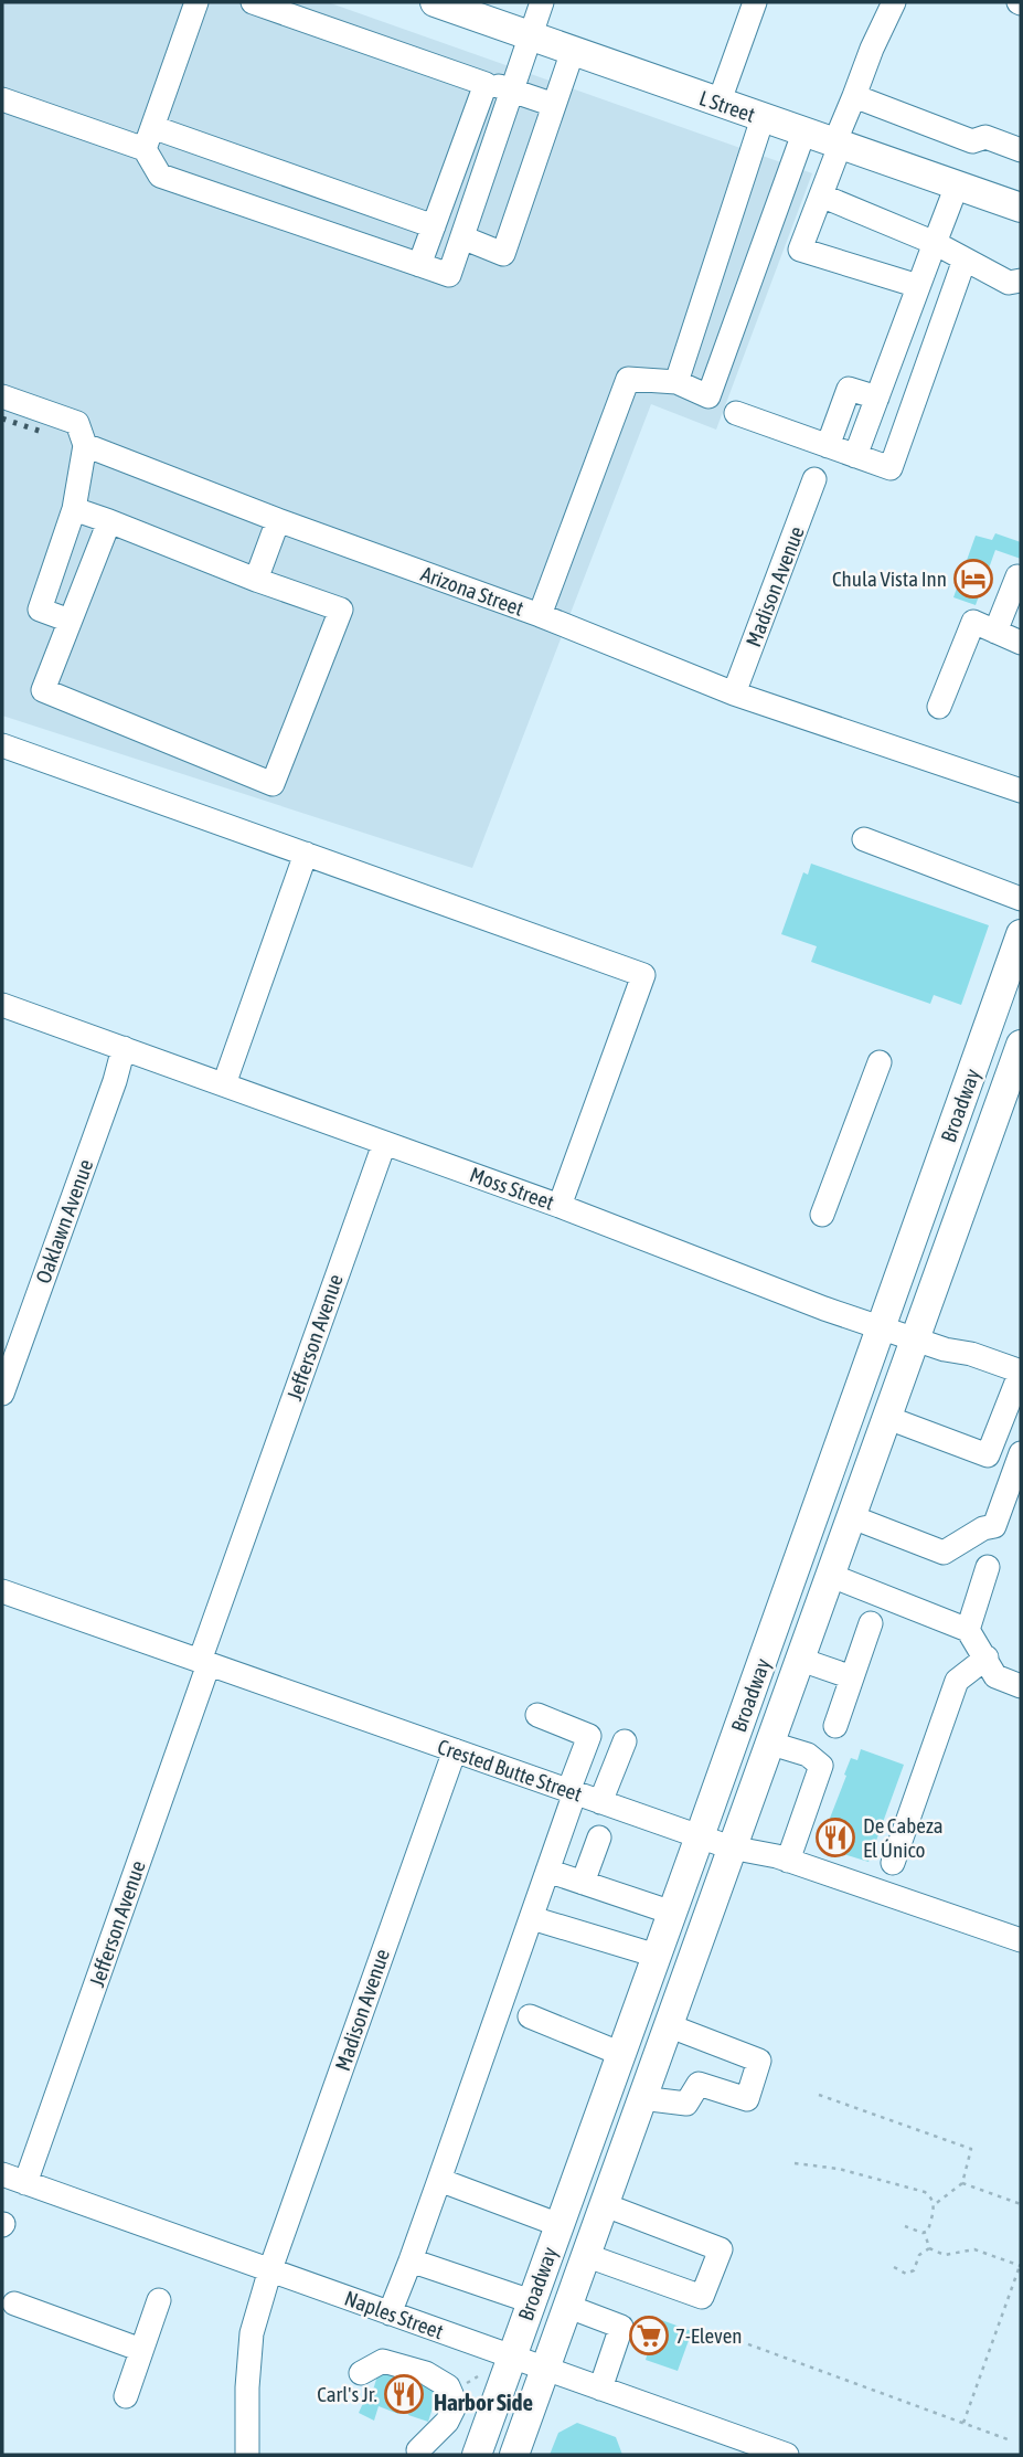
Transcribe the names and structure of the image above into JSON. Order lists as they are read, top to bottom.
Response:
{
  "streets": {
    "main road": ["L Street", "Broadway"],
    "street": [
      "Madison Avenue",
      "Arizona Street",
      "Moss Street",
      "Oaklawn Avenue",
      "Jefferson Avenue",
      "Crested Butte Street",
      "Naples Street"
    ]
  },
  "crossings": [
    ["Madison Avenue", "Arizona Street"],
    ["Madison Avenue", "Crested Butte Street"],
    ["Madison Avenue", "Naples Street"],
    ["Broadway", "Moss Street"],
    ["Broadway", "Crested Butte Street"],
    ["Broadway", "Naples Street"],
    ["Moss Street", "Oaklawn Avenue"],
    ["Moss Street", "Jefferson Avenue"],
    ["Jefferson Avenue", "Crested Butte Street"],
    ["Jefferson Avenue", "Naples Street"]
  ],
  "districts": ["Harbor Side"],
  "places": {
    "hotel": ["Chula Vista Inn"],
    "restaurant": ["De Cabeza El Único", "Carl's Jr."],
    "supermarket": ["7-Eleven"]
  }
}
